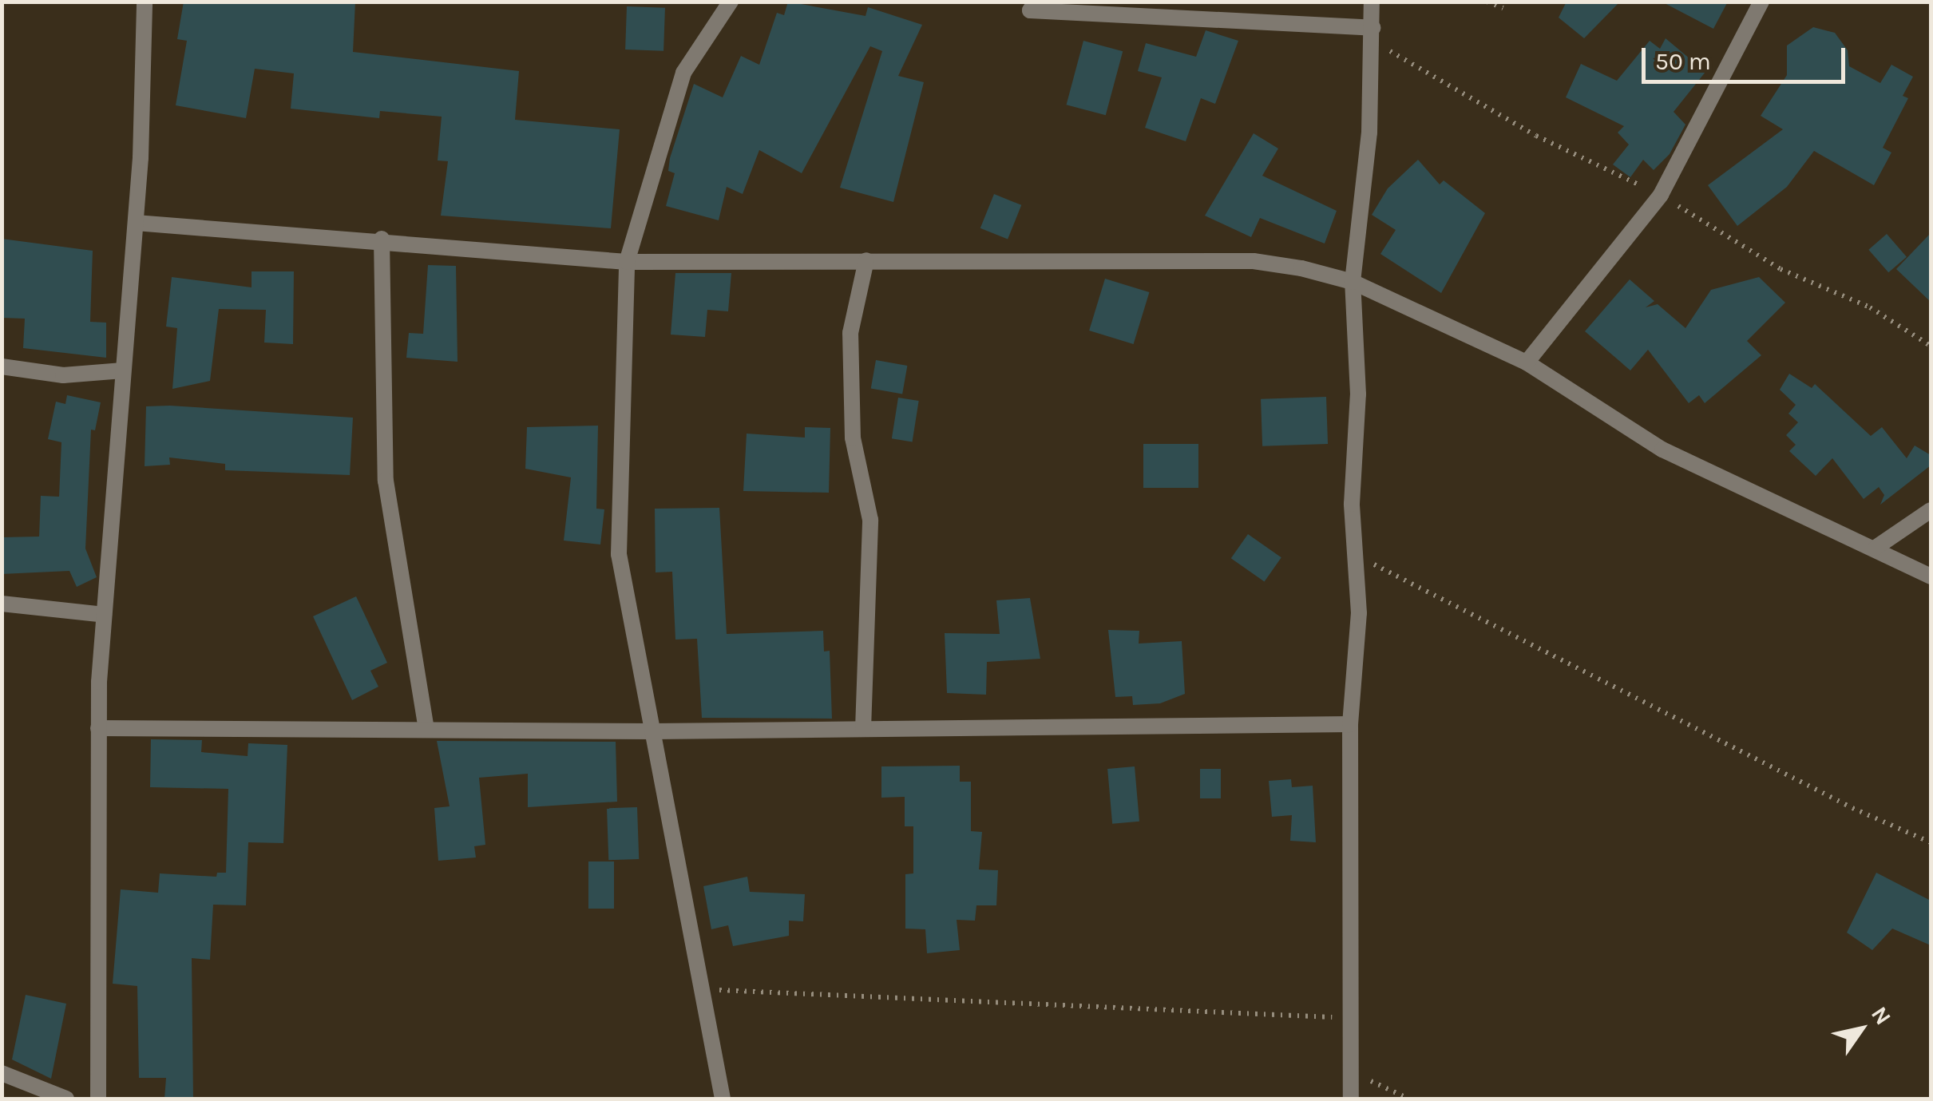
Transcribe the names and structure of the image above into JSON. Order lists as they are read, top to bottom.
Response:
{
  "scale_bar": "50 m",
  "north": "top right"
}
